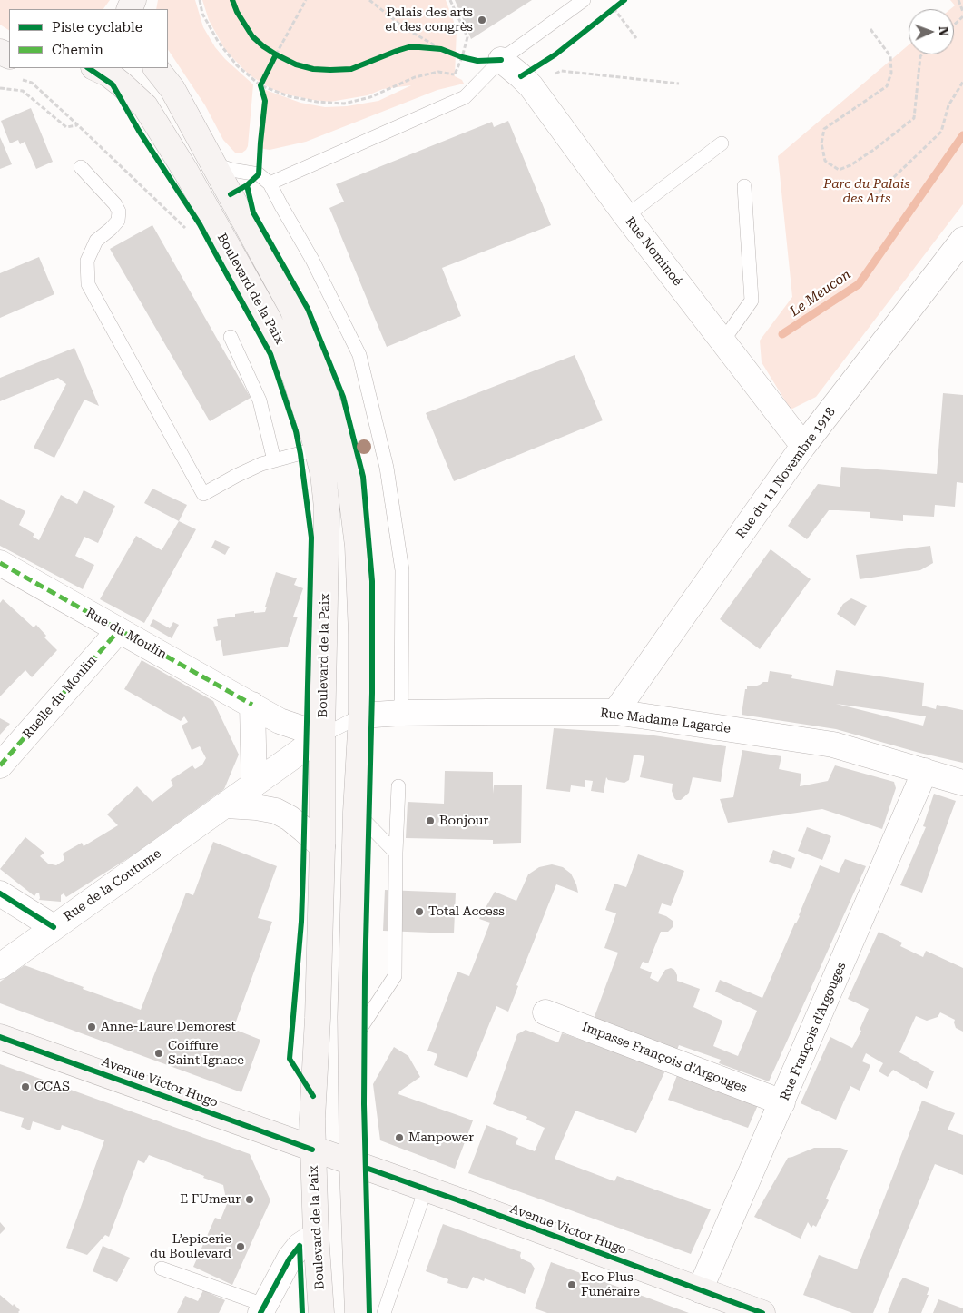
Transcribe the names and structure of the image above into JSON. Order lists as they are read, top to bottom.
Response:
{
  "streets": {
    "main road": ["Boulevard de la Paix", "Avenue Victor Hugo"],
    "street": [
      "Rue Nominoé",
      "Rue du 11 Novembre 1918",
      "Rue du Moulin",
      "Ruelle du Moulin",
      "Rue Madame Lagarde",
      "Rue de la Coutume",
      "Rue François d'Argouges",
      "Impasse François d'Argouges"
    ]
  },
  "crossings": [
    ["Rue Nominoé", "Rue du 11 Novembre 1918"],
    ["Boulevard de la Paix", "Rue du Moulin"],
    ["Boulevard de la Paix", "Rue Madame Lagarde"],
    ["Boulevard de la Paix", "Rue de la Coutume"],
    ["Boulevard de la Paix", "Avenue Victor Hugo"],
    ["Rue du 11 Novembre 1918", "Rue Madame Lagarde"],
    ["Rue du Moulin", "Ruelle du Moulin"],
    ["Rue du Moulin", "Rue de la Coutume"],
    ["Rue Madame Lagarde", "Rue François d'Argouges"],
    ["Rue François d'Argouges", "Impasse François d'Argouges"],
    ["Rue François d'Argouges", "Avenue Victor Hugo"]
  ],
  "water": ["Le Meucon"],
  "parks": ["Parc du Palais des Arts"],
  "places": [
    "Palais des arts et des congrès",
    "Bonjour",
    "Total Access",
    "Anne-Laure Demorest",
    "Coiffure Saint Ignace",
    "CCAS",
    "Manpower",
    "E FUmeur",
    "L’epicerie du Boulevard",
    "Eco Plus Funéraire"
  ],
  "legend": ["Piste cyclable", "Chemin"],
  "north": "right"
}
